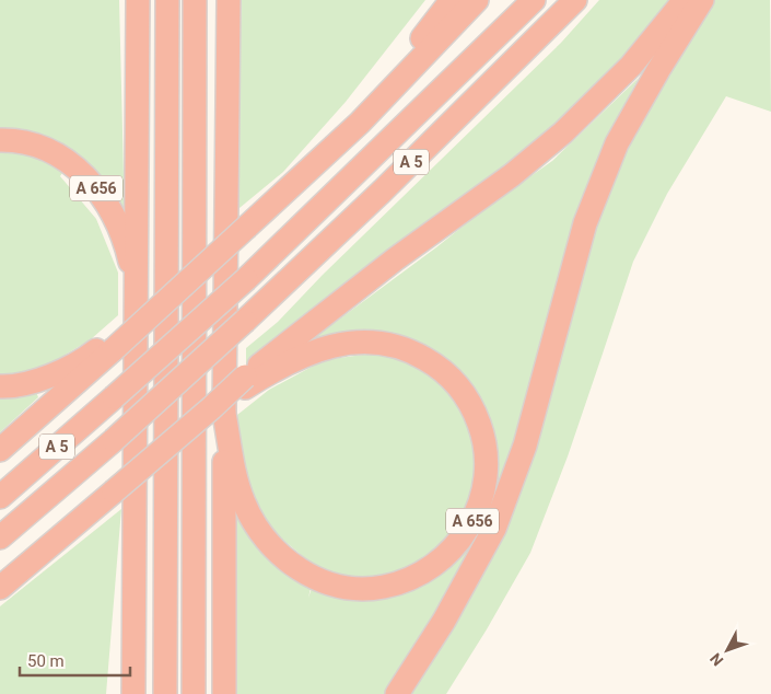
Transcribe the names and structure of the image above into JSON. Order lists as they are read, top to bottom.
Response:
{
  "streets": {
    "highway": ["A 5", "A 656"]
  },
  "scale_bar": "50 m",
  "north": "bottom left"
}
